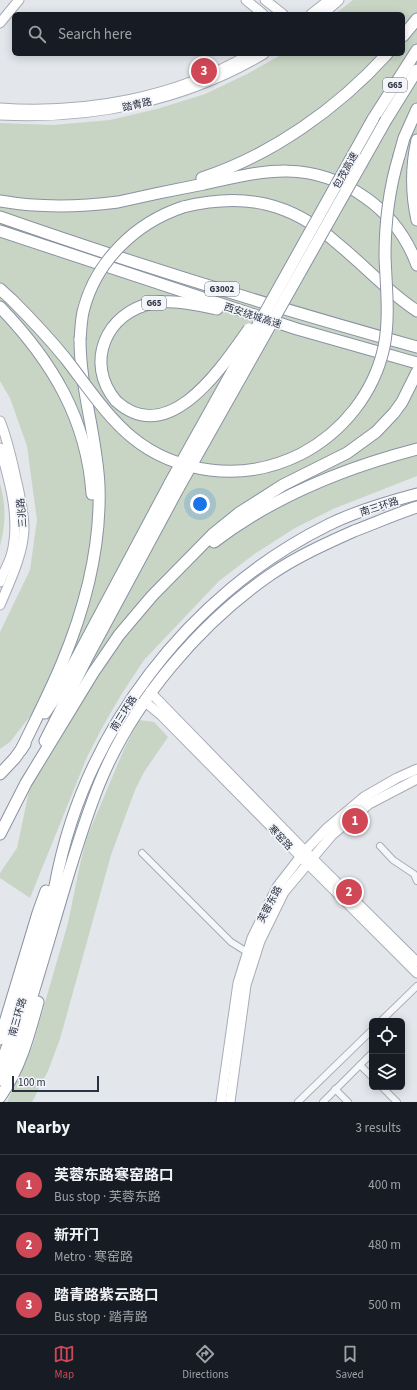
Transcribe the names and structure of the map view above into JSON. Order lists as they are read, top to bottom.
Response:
{
  "streets": {
    "highway": [
      "G65",
      "包茂高速",
      "G3002",
      "西安绕城高速",
      "南三环路"
    ],
    "street": [
      "踏青路",
      "三兆路",
      "寒窑路",
      "芙蓉东路"
    ]
  },
  "crossings": [
    ["G65", "包茂高速"],
    ["G65", "西安绕城高速"],
    ["南三环路", "寒窑路"],
    ["寒窑路", "芙蓉东路"]
  ],
  "scale_bar": "100 m",
  "page": {
    "search": "Search here",
    "pins": ["3", "1", "2"],
    "scale": "100 m",
    "heading": ["Nearby", "3 results"],
    "list": [
      {
        "mark": "1",
        "name": "芙蓉东路寒窑路口",
        "note": "Bus stop · 芙蓉东路",
        "value": "400 m"
      },
      {
        "mark": "2",
        "name": "新开门",
        "note": "Metro · 寒窑路",
        "value": "480 m"
      },
      {
        "mark": "3",
        "name": "踏青路紫云路口",
        "note": "Bus stop · 踏青路",
        "value": "500 m"
      }
    ],
    "nav": ["Map", "Directions", "Saved"]
  }
}
